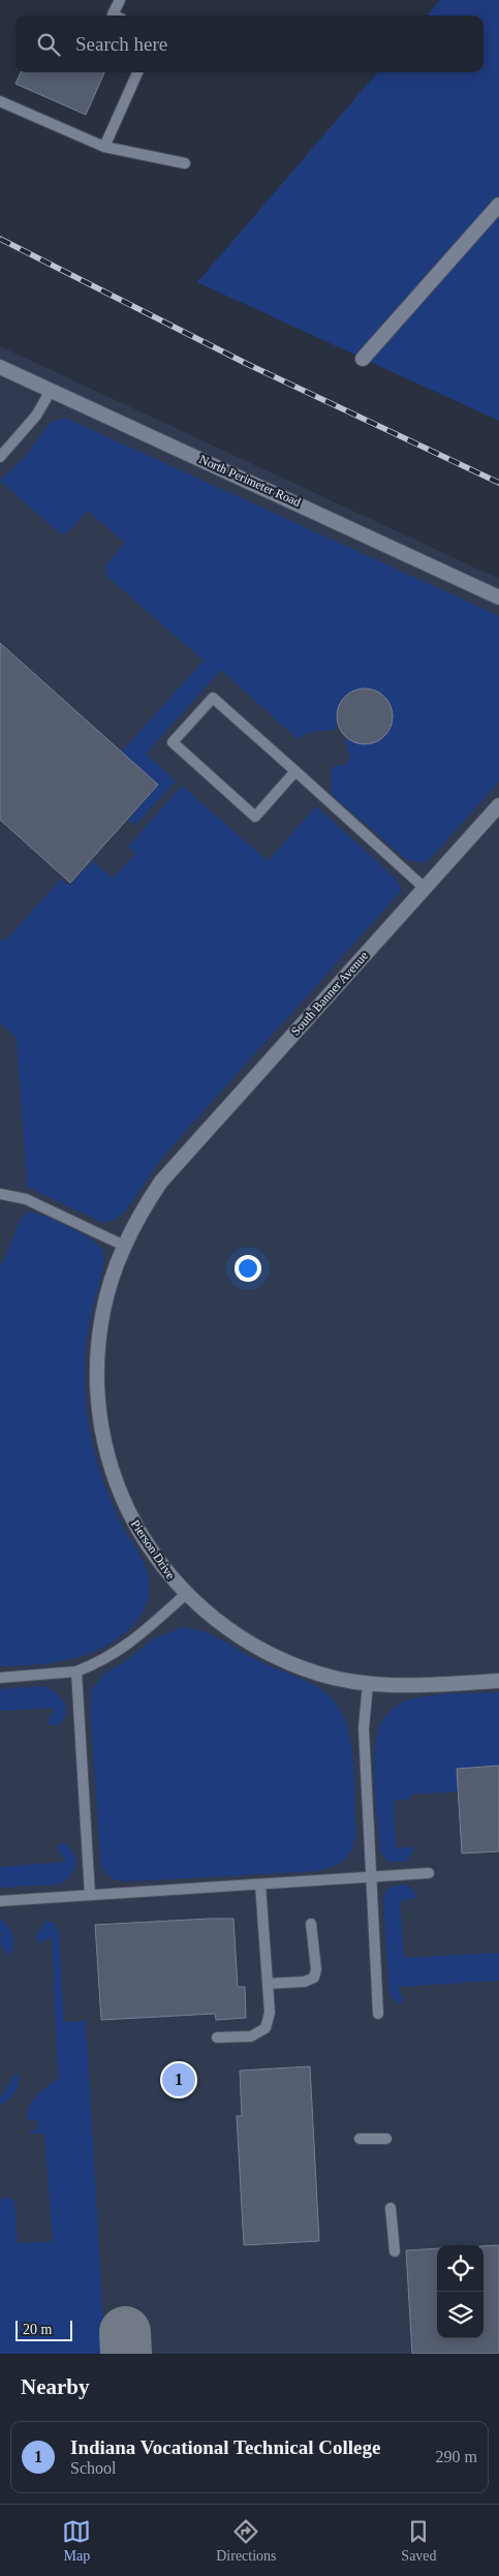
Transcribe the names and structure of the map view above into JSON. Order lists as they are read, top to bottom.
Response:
{
  "streets": {
    "street": ["North Perimeter Road", "South Banner Avenue", "Pierson Drive"]
  },
  "crossings": [
    ["South Banner Avenue", "Pierson Drive"]
  ],
  "scale_bar": "20 m",
  "page": {
    "search": "Search here",
    "pins": "1",
    "scale": "20 m",
    "heading": "Nearby",
    "list": [
      {
        "mark": "1",
        "name": "Indiana Vocational Technical College",
        "note": "School",
        "value": "290 m"
      }
    ],
    "nav": ["Map", "Directions", "Saved"]
  }
}
